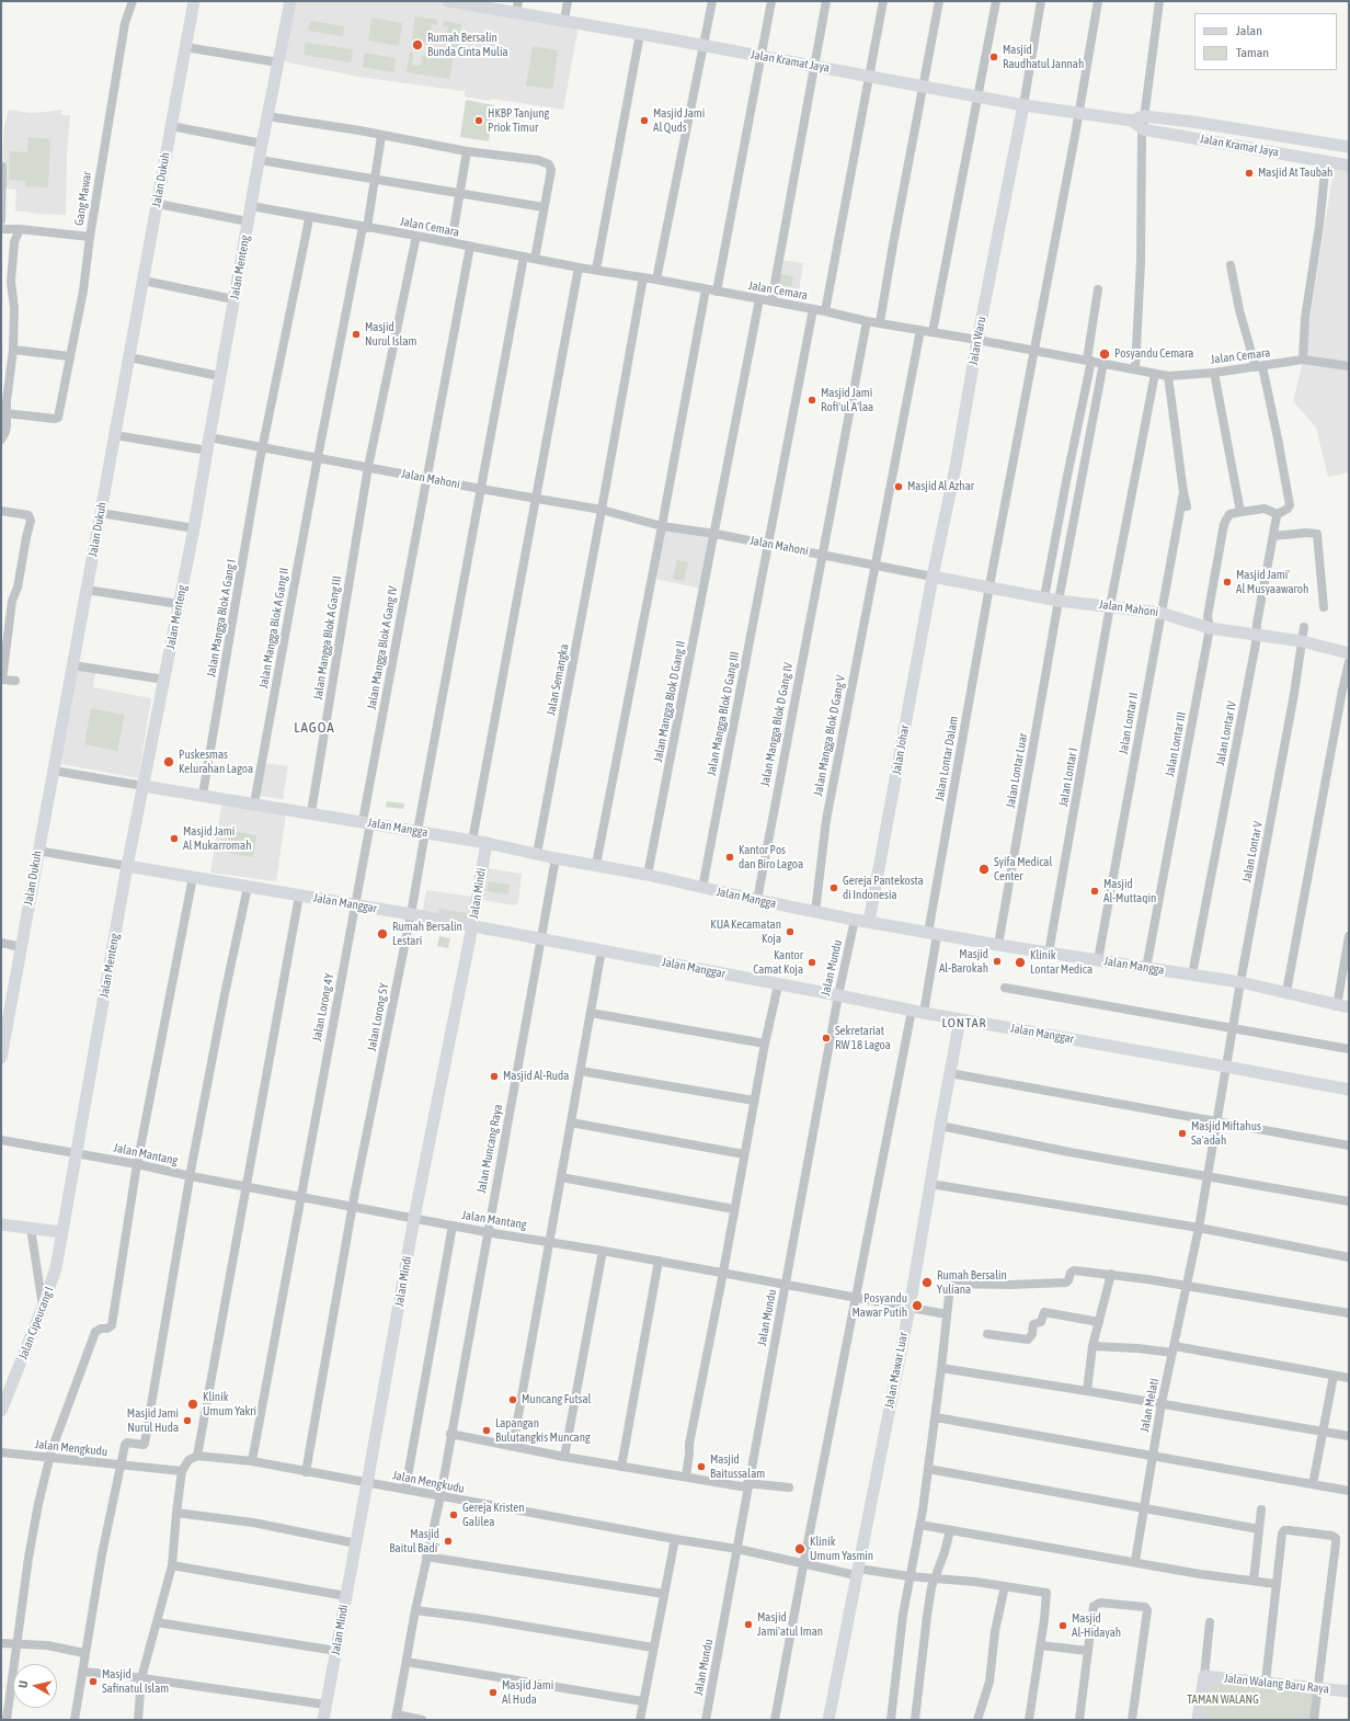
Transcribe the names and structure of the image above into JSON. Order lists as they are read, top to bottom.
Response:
{
  "streets": {
    "street": [
      "Jalan Kramat Jaya",
      "Jalan Dukuh",
      "Gang Mawar",
      "Jalan Cemara",
      "Jalan Menteng",
      "Jalan Waru",
      "Jalan Mahoni",
      "Jalan Mangga Blok A Gang I",
      "Jalan Mangga Blok A Gang II",
      "Jalan Mangga Blok A Gang III",
      "Jalan Mangga Blok A Gang IV",
      "Jalan Semangka",
      "Jalan Mangga Blok D Gang II",
      "Jalan Mangga Blok D Gang III",
      "Jalan Lontar II",
      "Jalan Mangga Blok D Gang IV",
      "Jalan Lontar IV",
      "Jalan Mangga Blok D Gang V",
      "Jalan Lontar III",
      "Jalan Johar",
      "Jalan Lontar Dalam",
      "Jalan Lontar Luar",
      "Jalan Lontar I",
      "Jalan Mangga",
      "Jalan Lontar V",
      "Jalan Mindi",
      "Jalan Manggar",
      "Jalan Mundu",
      "Jalan Lorong 4Y",
      "Jalan Lorong 5Y",
      "Jalan Muncang Raya",
      "Jalan Mantang",
      "Jalan Cipeucang I",
      "Jalan Mawar Luar",
      "Jalan Melati",
      "Jalan Mengkudu",
      "Jalan Walang Baru Raya"
    ]
  },
  "crossings": [
    ["Jalan Kramat Jaya", "Jalan Waru"],
    ["Jalan Kramat Jaya", "Jalan Lontar Dalam"],
    ["Jalan Dukuh", "Jalan Manggar"],
    ["Jalan Cemara", "Jalan Menteng"],
    ["Jalan Cemara", "Jalan Waru"],
    ["Jalan Cemara", "Jalan Mangga Blok A Gang I"],
    ["Jalan Cemara", "Jalan Mangga Blok A Gang II"],
    ["Jalan Cemara", "Jalan Mangga Blok A Gang III"],
    ["Jalan Cemara", "Jalan Mangga Blok A Gang IV"],
    ["Jalan Cemara", "Jalan Semangka"],
    ["Jalan Cemara", "Jalan Mangga Blok D Gang II"],
    ["Jalan Cemara", "Jalan Mangga Blok D Gang III"],
    ["Jalan Cemara", "Jalan Mangga Blok D Gang IV"],
    ["Jalan Cemara", "Jalan Mangga Blok D Gang V"],
    ["Jalan Cemara", "Jalan Lontar Dalam"],
    ["Jalan Cemara", "Jalan Lontar Luar"],
    ["Jalan Cemara", "Jalan Lontar I"],
    ["Jalan Cemara", "Jalan Lorong 5Y"],
    ["Jalan Menteng", "Jalan Mahoni"],
    ["Jalan Menteng", "Jalan Mangga"],
    ["Jalan Menteng", "Jalan Manggar"],
    ["Jalan Menteng", "Jalan Mantang"],
    ["Jalan Menteng", "Jalan Cipeucang I"],
    ["Jalan Waru", "Jalan Mahoni"],
    ["Jalan Waru", "Jalan Johar"],
    ["Jalan Mahoni", "Jalan Mangga Blok A Gang I"],
    ["Jalan Mahoni", "Jalan Mangga Blok A Gang II"],
    ["Jalan Mahoni", "Jalan Mangga Blok A Gang III"],
    ["Jalan Mahoni", "Jalan Mangga Blok A Gang IV"],
    ["Jalan Mahoni", "Jalan Semangka"],
    ["Jalan Mahoni", "Jalan Mangga Blok D Gang II"],
    ["Jalan Mahoni", "Jalan Mangga Blok D Gang III"],
    ["Jalan Mahoni", "Jalan Lontar II"],
    ["Jalan Mahoni", "Jalan Mangga Blok D Gang IV"],
    ["Jalan Mahoni", "Jalan Lontar IV"],
    ["Jalan Mahoni", "Jalan Mangga Blok D Gang V"],
    ["Jalan Mahoni", "Jalan Lontar III"],
    ["Jalan Mahoni", "Jalan Johar"],
    ["Jalan Mahoni", "Jalan Lontar Dalam"],
    ["Jalan Mahoni", "Jalan Lontar Luar"],
    ["Jalan Mahoni", "Jalan Lontar I"],
    ["Jalan Mahoni", "Jalan Lontar V"],
    ["Jalan Mahoni", "Jalan Lorong 5Y"],
    ["Jalan Mangga Blok A Gang I", "Jalan Mangga"],
    ["Jalan Mangga Blok A Gang II", "Jalan Mangga"],
    ["Jalan Mangga Blok A Gang III", "Jalan Mangga"],
    ["Jalan Mangga Blok A Gang IV", "Jalan Mangga"],
    ["Jalan Mangga Blok A Gang IV", "Jalan Lorong 4Y"],
    ["Jalan Semangka", "Jalan Mangga"],
    ["Jalan Mangga Blok D Gang II", "Jalan Mangga"],
    ["Jalan Mangga Blok D Gang III", "Jalan Mangga"],
    ["Jalan Lontar II", "Jalan Mangga"],
    ["Jalan Mangga Blok D Gang IV", "Jalan Mangga"],
    ["Jalan Lontar IV", "Jalan Mangga"],
    ["Jalan Mangga Blok D Gang V", "Jalan Mangga"],
    ["Jalan Lontar III", "Jalan Mangga"],
    ["Jalan Johar", "Jalan Mangga"],
    ["Jalan Lontar Dalam", "Jalan Mangga"],
    ["Jalan Lontar Dalam", "Jalan Manggar"],
    ["Jalan Lontar Dalam", "Jalan Mantang"],
    ["Jalan Lontar Dalam", "Jalan Mengkudu"],
    ["Jalan Lontar Luar", "Jalan Mangga"],
    ["Jalan Lontar I", "Jalan Mangga"],
    ["Jalan Mangga", "Jalan Lontar V"],
    ["Jalan Mangga", "Jalan Mindi"],
    ["Jalan Mangga", "Jalan Mundu"],
    ["Jalan Mangga", "Jalan Lorong 4Y"],
    ["Jalan Mangga", "Jalan Lorong 5Y"],
    ["Jalan Mangga", "Jalan Muncang Raya"],
    ["Jalan Lontar V", "Jalan Manggar"],
    ["Jalan Lontar V", "Jalan Melati"],
    ["Jalan Mindi", "Jalan Manggar"],
    ["Jalan Mindi", "Jalan Mantang"],
    ["Jalan Mindi", "Jalan Mengkudu"],
    ["Jalan Manggar", "Jalan Mundu"],
    ["Jalan Manggar", "Jalan Lorong 4Y"],
    ["Jalan Manggar", "Jalan Lorong 5Y"],
    ["Jalan Manggar", "Jalan Muncang Raya"],
    ["Jalan Manggar", "Jalan Mawar Luar"],
    ["Jalan Manggar", "Jalan Melati"],
    ["Jalan Mundu", "Jalan Mantang"],
    ["Jalan Mundu", "Jalan Mengkudu"],
    ["Jalan Lorong 4Y", "Jalan Mantang"],
    ["Jalan Lorong 4Y", "Jalan Mengkudu"],
    ["Jalan Lorong 5Y", "Jalan Mantang"],
    ["Jalan Lorong 5Y", "Jalan Mengkudu"],
    ["Jalan Muncang Raya", "Jalan Mantang"],
    ["Jalan Muncang Raya", "Jalan Mengkudu"],
    ["Jalan Mantang", "Jalan Mawar Luar"],
    ["Jalan Mawar Luar", "Jalan Mengkudu"]
  ],
  "districts": ["LAGOA", "LONTAR"],
  "parks": ["TAMAN WALANG"],
  "places": [
    "Rumah Bersalin Bunda Cinta Mulia",
    "Masjid Raudhatul Jannah",
    "HKBP Tanjung Priok Timur",
    "Masjid Jami Al Quds",
    "Masjid At Taubah",
    "Masjid Nurul Islam",
    "Posyandu Cemara",
    "Masjid Jami Rofi'ul A'laa",
    "Masjid Al Azhar",
    "Masjid Jami' Al Musyaawaroh",
    "Puskesmas Kelurahan Lagoa",
    "Masjid Jami Al Mukarromah",
    "Kantor Pos dan Biro Lagoa",
    "Syifa Medical Center",
    "Gereja Pantekosta di Indonesia",
    "Masjid Al-Muttaqin",
    "KUA Kecamatan Koja",
    "Rumah Bersalin Lestari",
    "Masjid Al-Barokah",
    "Kantor Camat Koja",
    "Klinik Lontar Medica",
    "Sekretariat RW 18 Lagoa",
    "Masjid Al-Ruda",
    "Masjid Miftahus Sa'adah",
    "Rumah Bersalin Yuliana",
    "Posyandu Mawar Putih",
    "Muncang Futsal",
    "Klinik Umum Yakri",
    "Masjid Jami Nurul Huda",
    "Lapangan Bulutangkis Muncang",
    "Masjid Baitussalam",
    "Gereja Kristen Galilea",
    "Masjid Baitul Badi'",
    "Klinik Umum Yasmin",
    "Masjid Jami'atul Iman",
    "Masjid Al-Hidayah",
    "Masjid Safinatul Islam",
    "Masjid Jami Al Huda"
  ],
  "legend": ["Jalan", "Taman"],
  "north": "left"
}
